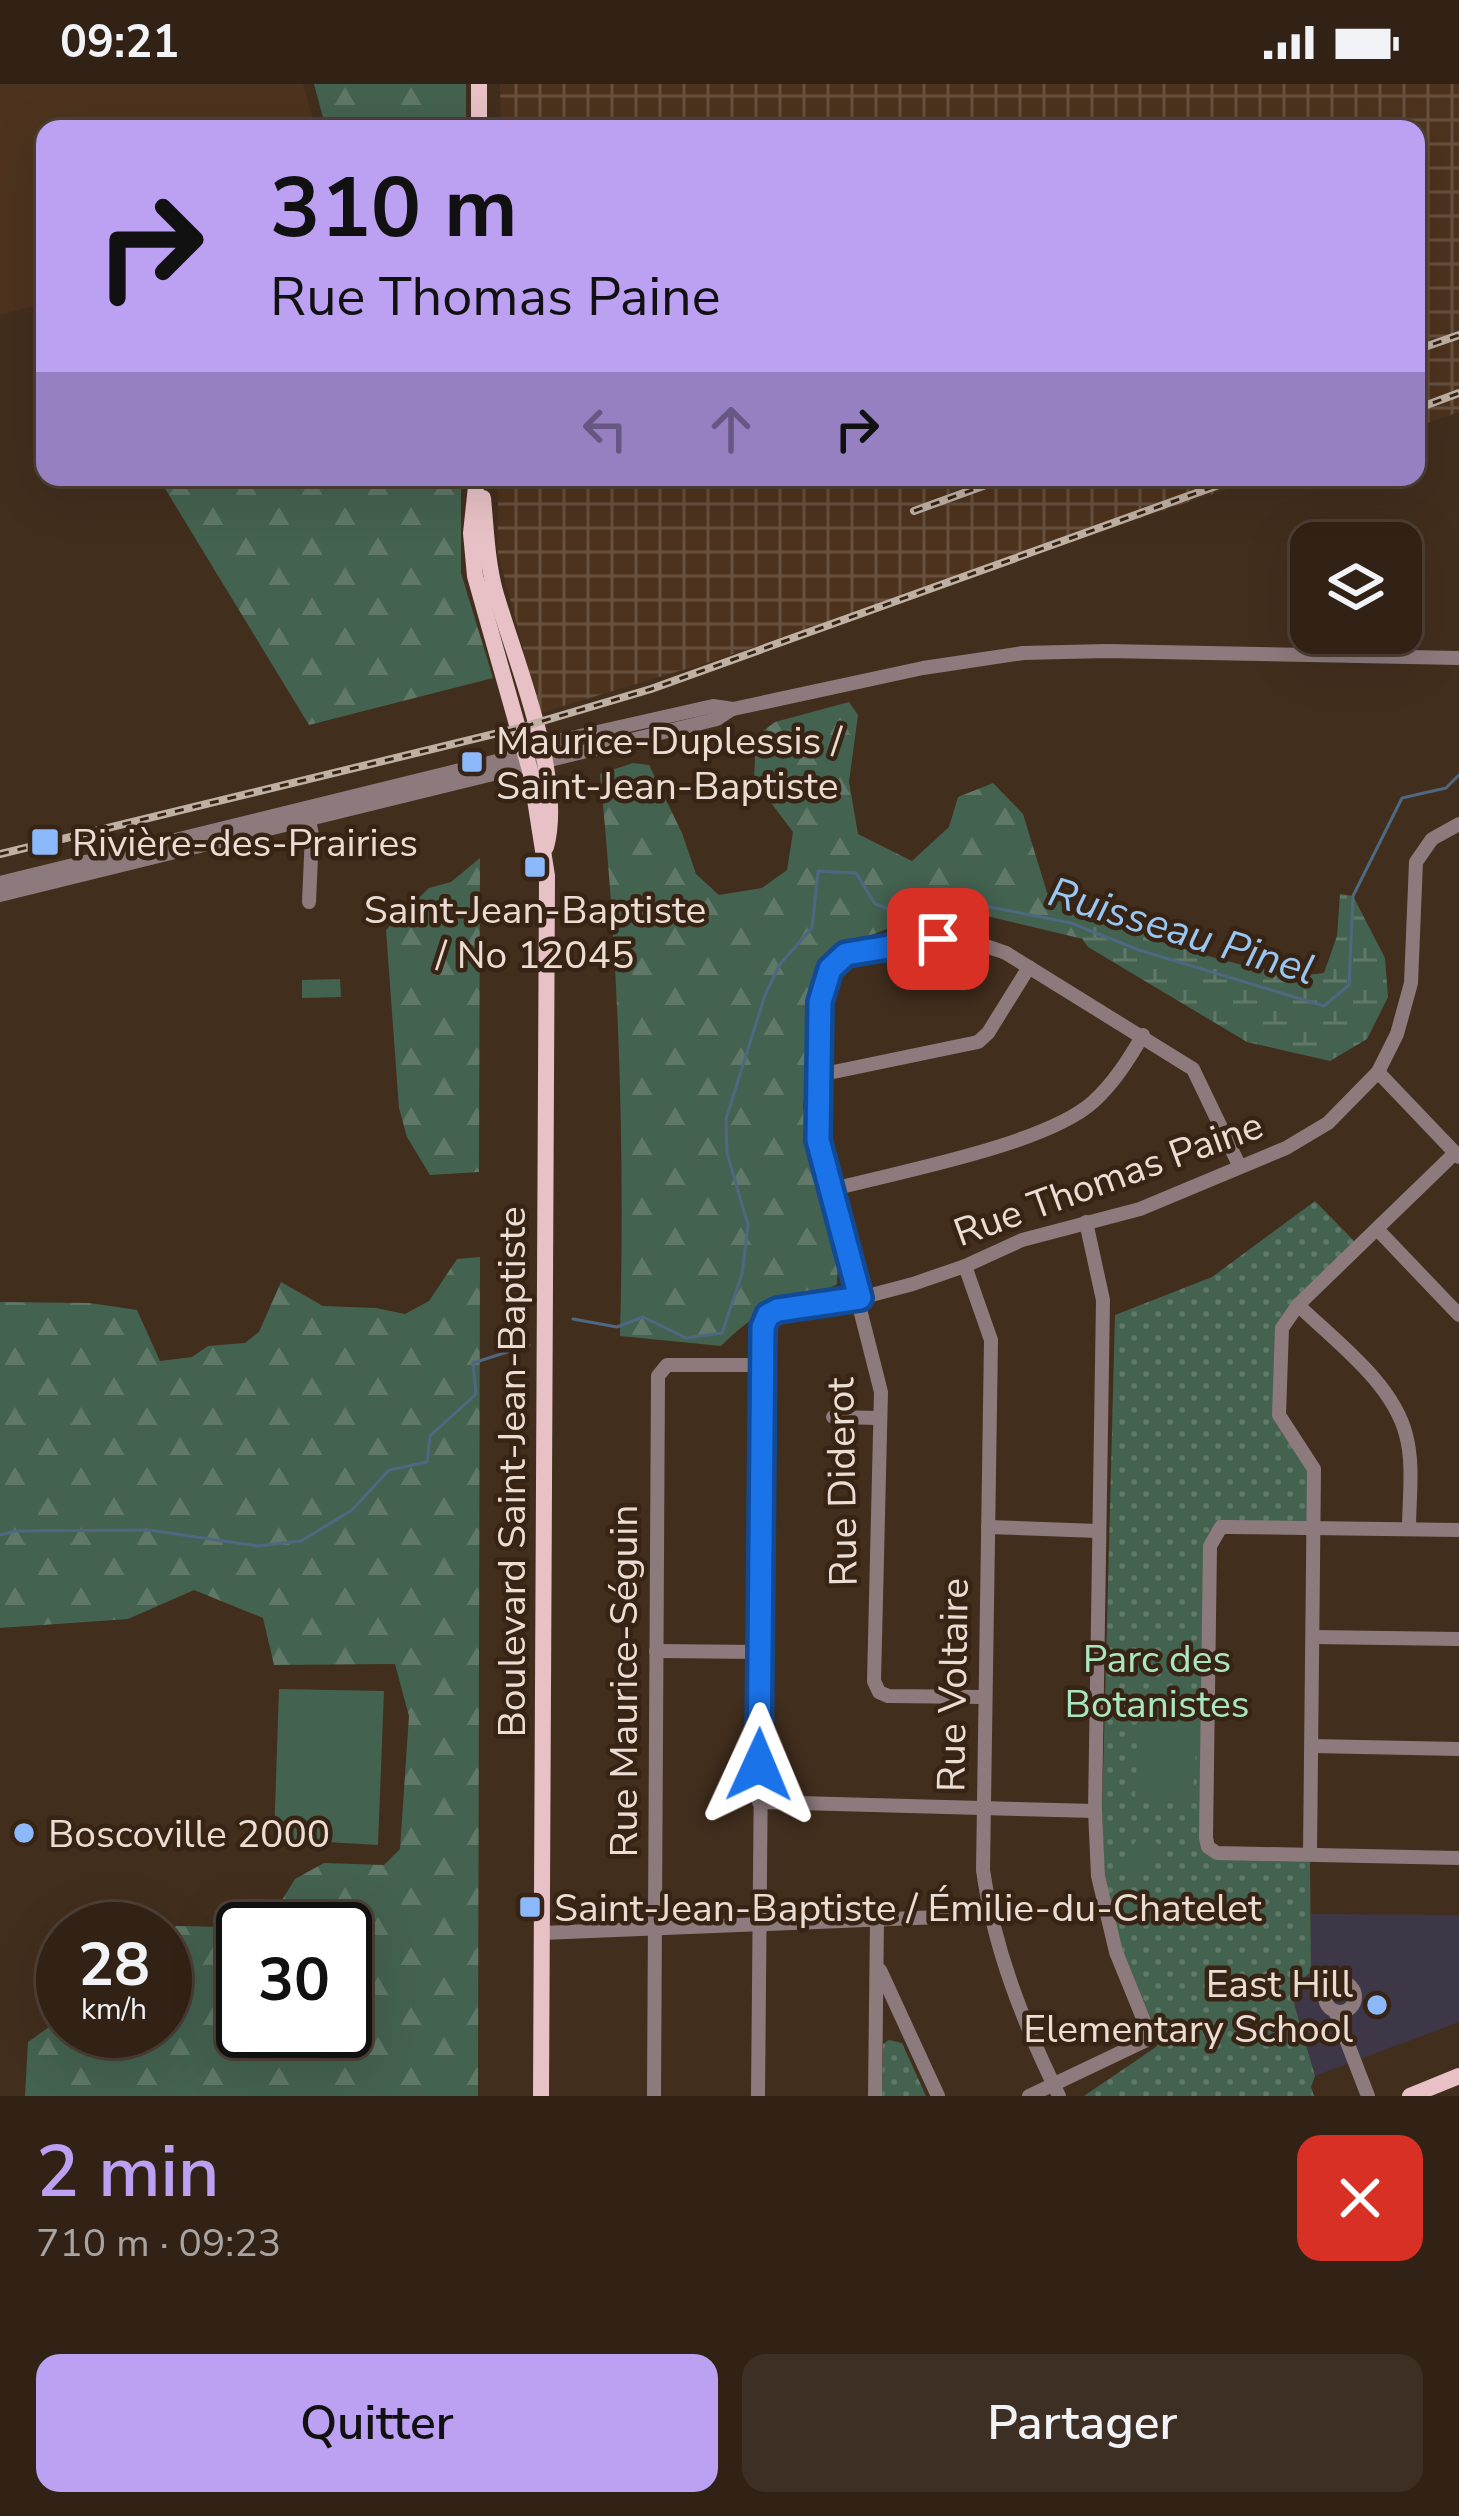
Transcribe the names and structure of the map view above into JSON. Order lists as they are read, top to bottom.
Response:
{
  "streets": {
    "main road": ["Boulevard Saint-Jean-Baptiste"],
    "street": [
      "Rue Thomas Paine",
      "Rue Diderot",
      "Rue Maurice-Séguin",
      "Rue Voltaire"
    ]
  },
  "crossings": [
    ["Rue Thomas Paine", "Rue Diderot"],
    ["Rue Thomas Paine", "Rue Maurice-Séguin"],
    ["Rue Thomas Paine", "Rue Voltaire"],
    ["Rue Diderot", "Rue Voltaire"]
  ],
  "water": ["Ruisseau Pinel"],
  "parks": ["Parc des Botanistes"],
  "places": {
    "transit": [
      "Maurice-Duplessis / Saint-Jean-Baptiste",
      "Rivière-des-Prairies",
      "Saint-Jean-Baptiste / No 12045",
      "Saint-Jean-Baptiste / Émilie-du-Chatelet"
    ],
    "other": ["Boscoville 2000", "East Hill Elementary School"]
  },
  "page": {
    "status": "09:21",
    "turn": ["310 m", "Rue Thomas Paine"],
    "speed": "28 km/h",
    "limit": "30",
    "heading": ["2 min", "710 m · 09:23"],
    "buttons": ["Quitter", "Partager"]
  }
}
